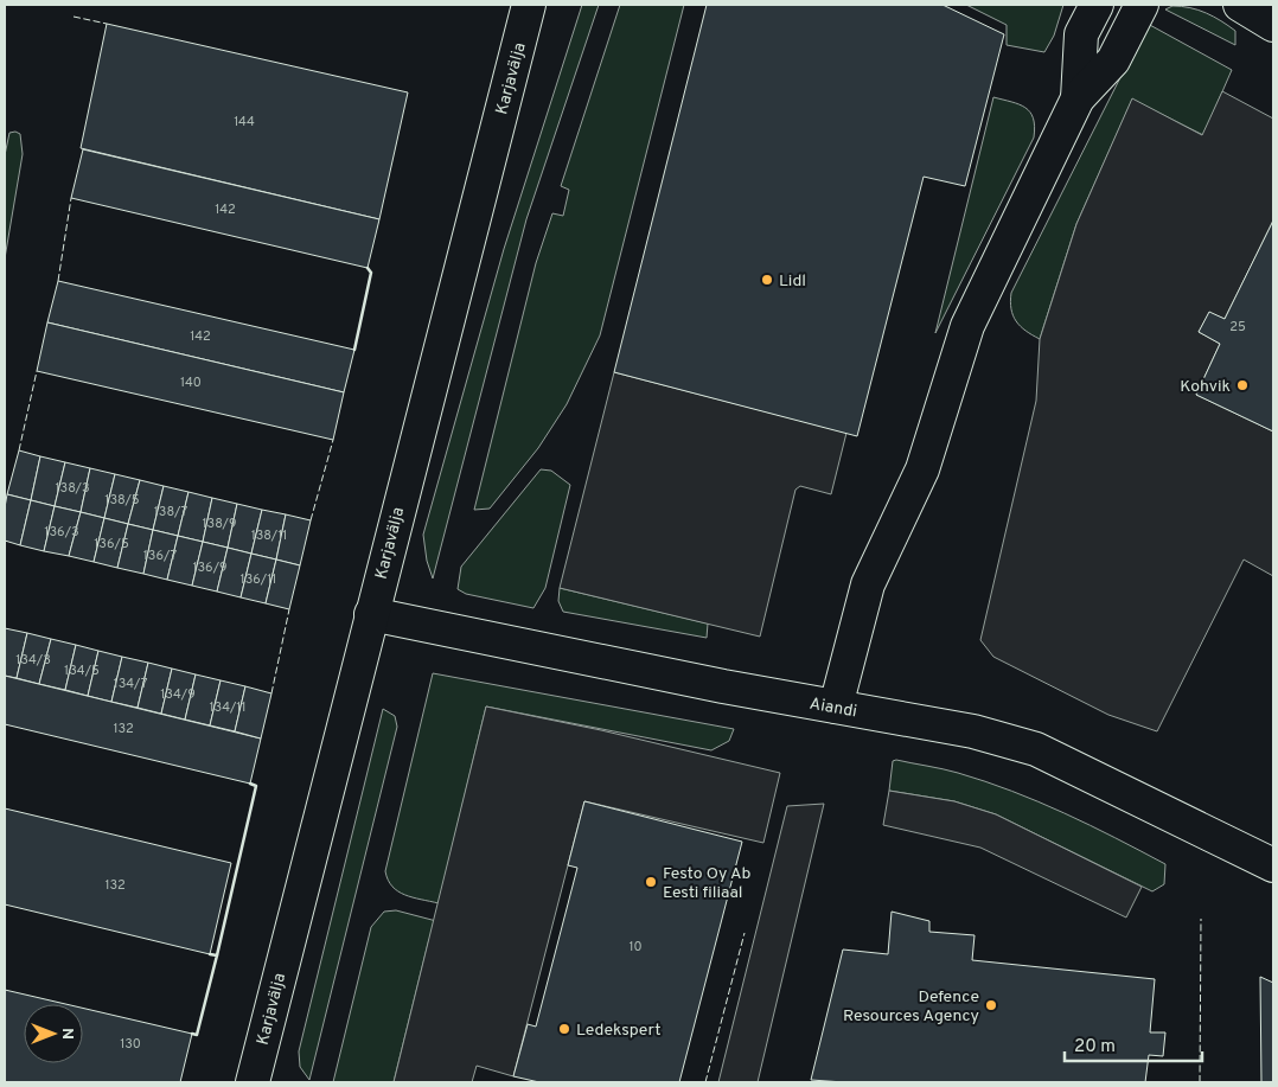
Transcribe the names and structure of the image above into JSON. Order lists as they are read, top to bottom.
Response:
{
  "streets": {
    "street": ["Karjavälja", "Aiandi"]
  },
  "crossings": [
    ["Karjavälja", "Aiandi"]
  ],
  "places": [
    "Lidl",
    "Kohvik",
    "Festo Oy Ab Eesti filiaal",
    "Defence Resources Agency",
    "Ledekspert"
  ],
  "house_numbers": [
    "144",
    "142",
    "25",
    "142",
    "140",
    "138/3",
    "138/5",
    "138/7",
    "138/9",
    "136/3",
    "138/11",
    "136/5",
    "136/7",
    "136/9",
    "136/11",
    "134/3",
    "134/5",
    "134/7",
    "134/9",
    "134/11",
    "132",
    "132",
    "10",
    "130"
  ],
  "scale_bar": "20 m",
  "north": "right"
}
